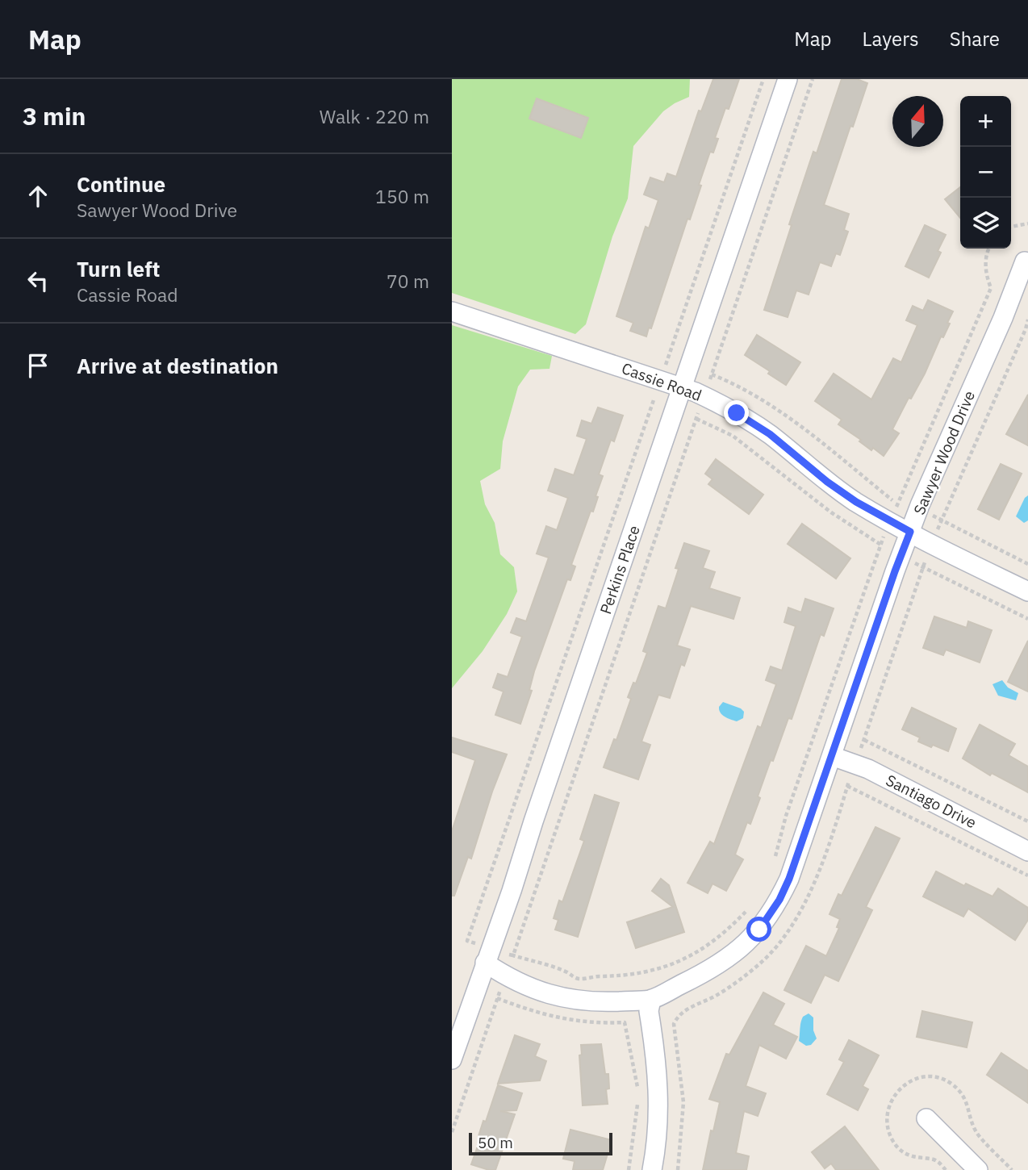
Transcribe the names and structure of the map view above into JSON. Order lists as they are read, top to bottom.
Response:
{
  "streets": {
    "street": [
      "Cassie Road",
      "Sawyer Wood Drive",
      "Perkins Place",
      "Santiago Drive"
    ]
  },
  "crossings": [
    ["Cassie Road", "Sawyer Wood Drive"],
    ["Cassie Road", "Perkins Place"],
    ["Sawyer Wood Drive", "Perkins Place"],
    ["Sawyer Wood Drive", "Santiago Drive"]
  ],
  "scale_bar": "50 m",
  "north": "top",
  "page": {
    "header": "Map",
    "nav": ["Map", "Layers", "Share"],
    "heading": ["3 min", "Walk · 220 m"],
    "map_buttons": ["+", "−"],
    "list": [
      ["Continue", "Sawyer Wood Drive", "150 m"],
      ["Turn left", "Cassie Road", "70 m"],
      "Arrive at destination"
    ],
    "scale": "50 m"
  }
}
